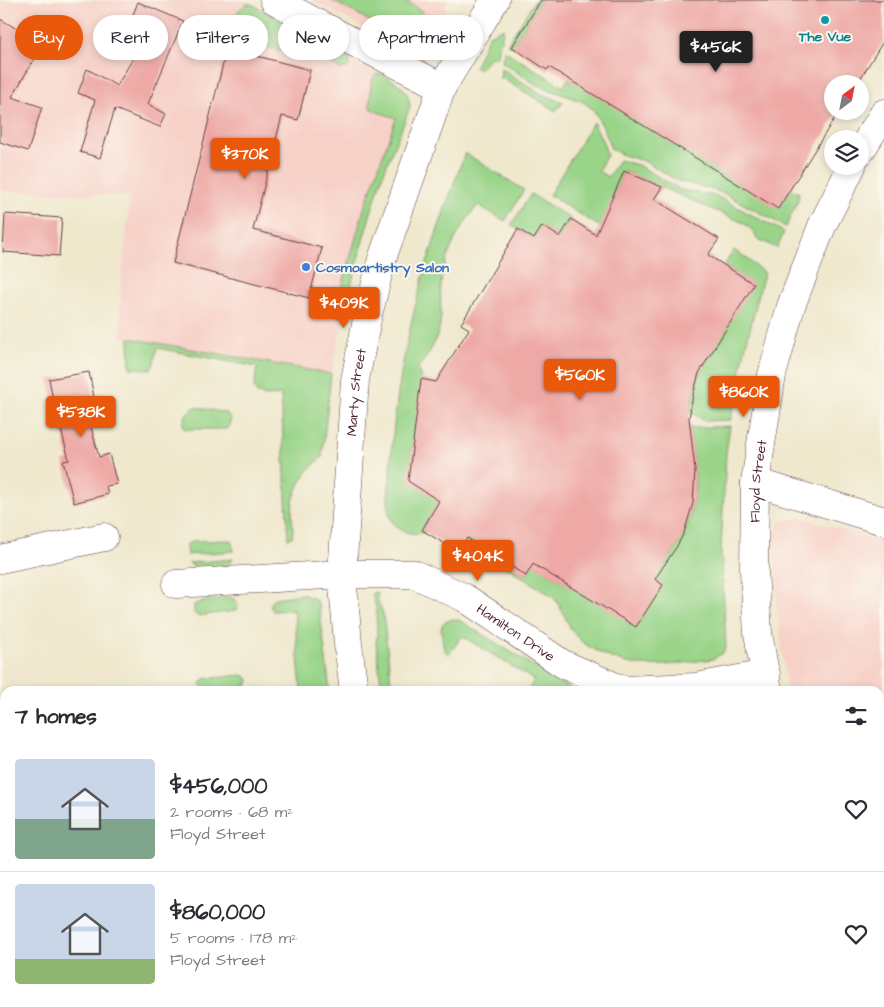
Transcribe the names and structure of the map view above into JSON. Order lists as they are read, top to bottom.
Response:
{
  "streets": {
    "street": ["Marty Street", "Floyd Street", "Hamilton Drive"]
  },
  "crossings": [
    ["Marty Street", "Hamilton Drive"],
    ["Floyd Street", "Hamilton Drive"]
  ],
  "places": ["The Vue", "Cosmoartistry Salon"],
  "north": "top right",
  "page": {
    "chip": [
      "Buy",
      "Rent",
      "Filters",
      "New",
      "Apartment"
    ],
    "price": [
      "$456K",
      "$370K",
      "$409K",
      "$560K",
      "$860K",
      "$538K",
      "$404K"
    ],
    "heading": "7 homes",
    "list": [
      {
        "name": "$456,000",
        "note": "2 rooms · 68 m² · Floyd Street"
      },
      {
        "name": "$860,000",
        "note": "5 rooms · 178 m² · Floyd Street"
      }
    ]
  }
}
